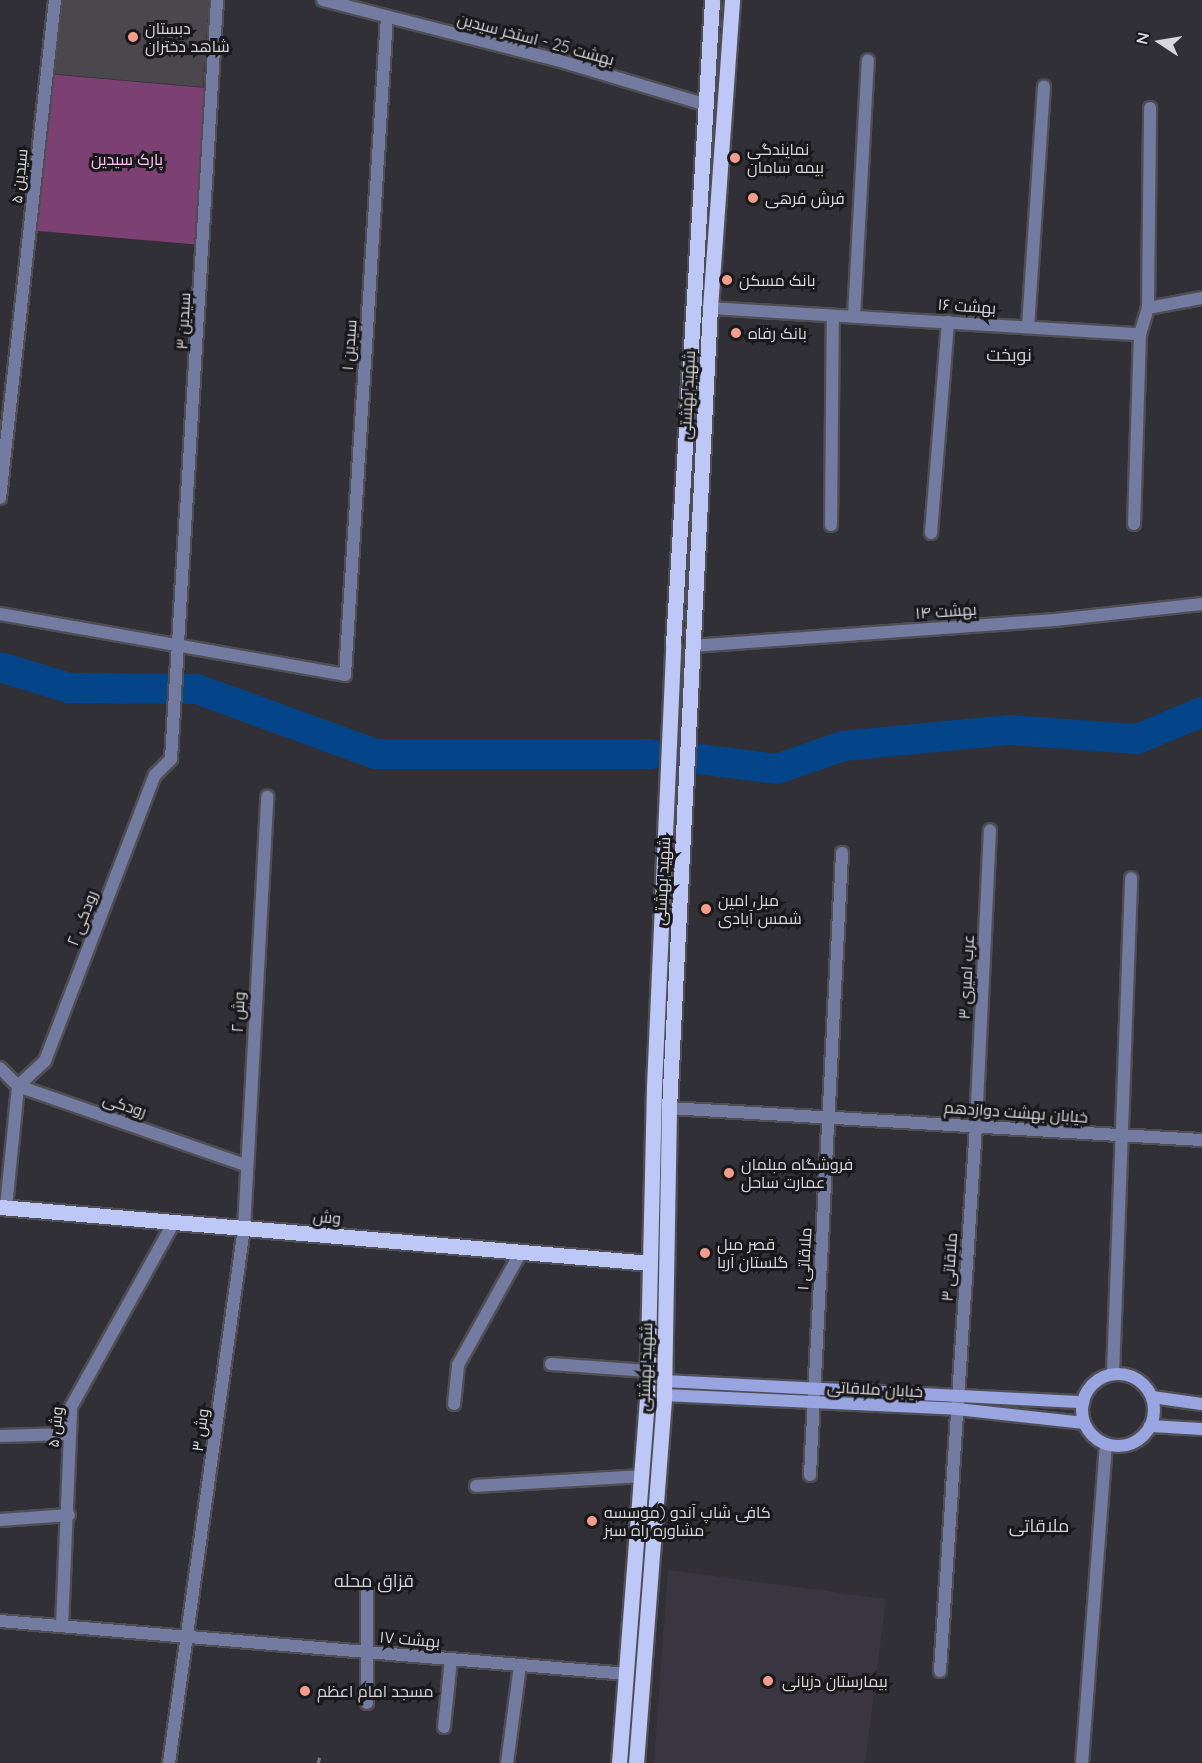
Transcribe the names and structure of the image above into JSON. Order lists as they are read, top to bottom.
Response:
{
  "streets": {
    "main road": ["شهید بهشتی", "وش", "خیابان ملاقاتی"],
    "street": [
      "بهشت 25 - استخر سیدین",
      "سیدین ۵",
      "۱۶ بهشت",
      "سیدین ۳",
      "سیدین ۱",
      "بهشت ۱۴",
      "رودکی ۲",
      "۳ عرب امیری",
      "وش ۲",
      "رودکی",
      "خیابان بهشت دوازدهم",
      "ملاقاتی ۱",
      "ملاقاتی ۳",
      "وش ۵",
      "وش ۳",
      "بهشت ۱۷"
    ]
  },
  "crossings": [
    ["بهشت 25 - استخر سیدین", "سیدین ۱"],
    ["بهشت 25 - استخر سیدین", "شهید بهشتی"],
    ["۱۶ بهشت", "شهید بهشتی"],
    ["سیدین ۳", "سیدین ۱"],
    ["سیدین ۳", "رودکی ۲"],
    ["شهید بهشتی", "بهشت ۱۴"],
    ["شهید بهشتی", "خیابان بهشت دوازدهم"],
    ["شهید بهشتی", "وش"],
    ["شهید بهشتی", "خیابان ملاقاتی"],
    ["شهید بهشتی", "بهشت ۱۷"],
    ["رودکی ۲", "رودکی"],
    ["۳ عرب امیری", "خیابان بهشت دوازدهم"],
    ["۳ عرب امیری", "ملاقاتی ۳"],
    ["وش ۲", "رودکی"],
    ["وش ۲", "وش"],
    ["وش ۲", "وش ۳"],
    ["خیابان بهشت دوازدهم", "ملاقاتی ۱"],
    ["خیابان بهشت دوازدهم", "ملاقاتی ۳"],
    ["وش", "وش ۵"],
    ["وش", "وش ۳"],
    ["ملاقاتی ۱", "خیابان ملاقاتی"],
    ["ملاقاتی ۳", "خیابان ملاقاتی"],
    ["وش ۵", "بهشت ۱۷"],
    ["وش ۳", "بهشت ۱۷"]
  ],
  "districts": ["نوبخت", "ملاقاتی", "قزاق محله"],
  "parks": ["پارک سیدین"],
  "places": [
    "دبستان شاهد دختران",
    "نمایندگی بیمه سامان",
    "فرش فرهی",
    "بانک مسکن",
    "بانک رفاه",
    "مبل امین شمس آبادی",
    "فروشگاه مبلمان عمارت ساحل",
    "قصر مبل گلستان آریا",
    "کافی شاپ آندو (موسسه مشاوره راه سبز",
    "بیمارستان دزیانی",
    "مسجد امام اعظم"
  ],
  "north": "left"
}
